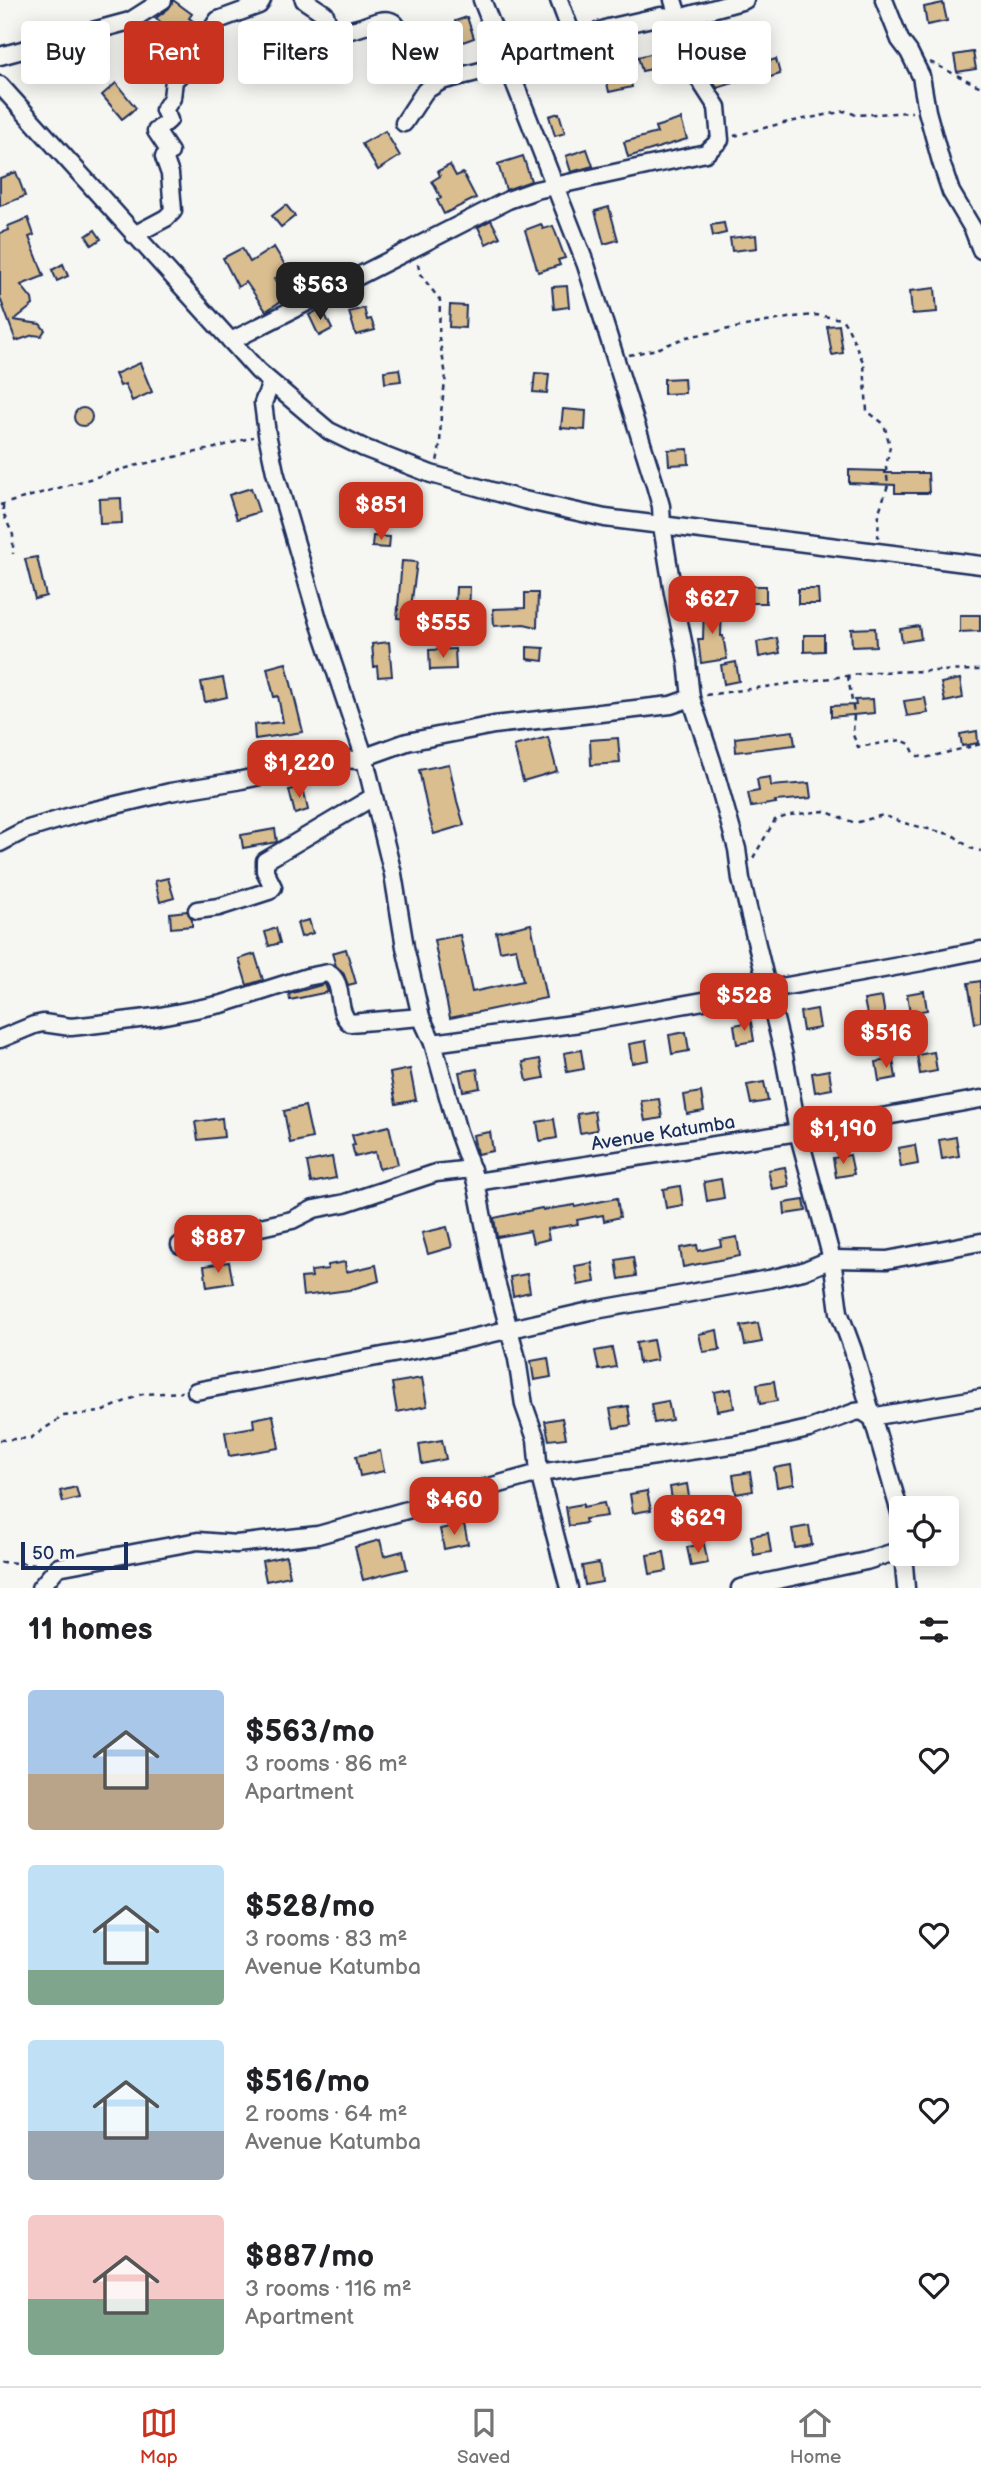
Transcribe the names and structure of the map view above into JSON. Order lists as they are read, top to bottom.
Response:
{
  "streets": {
    "street": ["Avenue Katumba"]
  },
  "scale_bar": "50 m",
  "page": {
    "chip": [
      "Buy",
      "Rent",
      "Filters",
      "New",
      "Apartment",
      "House"
    ],
    "price": [
      "$563",
      "$851",
      "$627",
      "$555",
      "$1,220",
      "$528",
      "$516",
      "$1,190",
      "$887",
      "$460",
      "$629"
    ],
    "scale": "50 m",
    "heading": "11 homes",
    "list": [
      {
        "name": "$563/mo",
        "note": "3 rooms · 86 m² · Apartment"
      },
      {
        "name": "$528/mo",
        "note": "3 rooms · 83 m² · Avenue Katumba"
      },
      {
        "name": "$516/mo",
        "note": "2 rooms · 64 m² · Avenue Katumba"
      },
      {
        "name": "$887/mo",
        "note": "3 rooms · 116 m² · Apartment"
      }
    ],
    "tabs": ["Map", "Saved", "Home"]
  }
}
